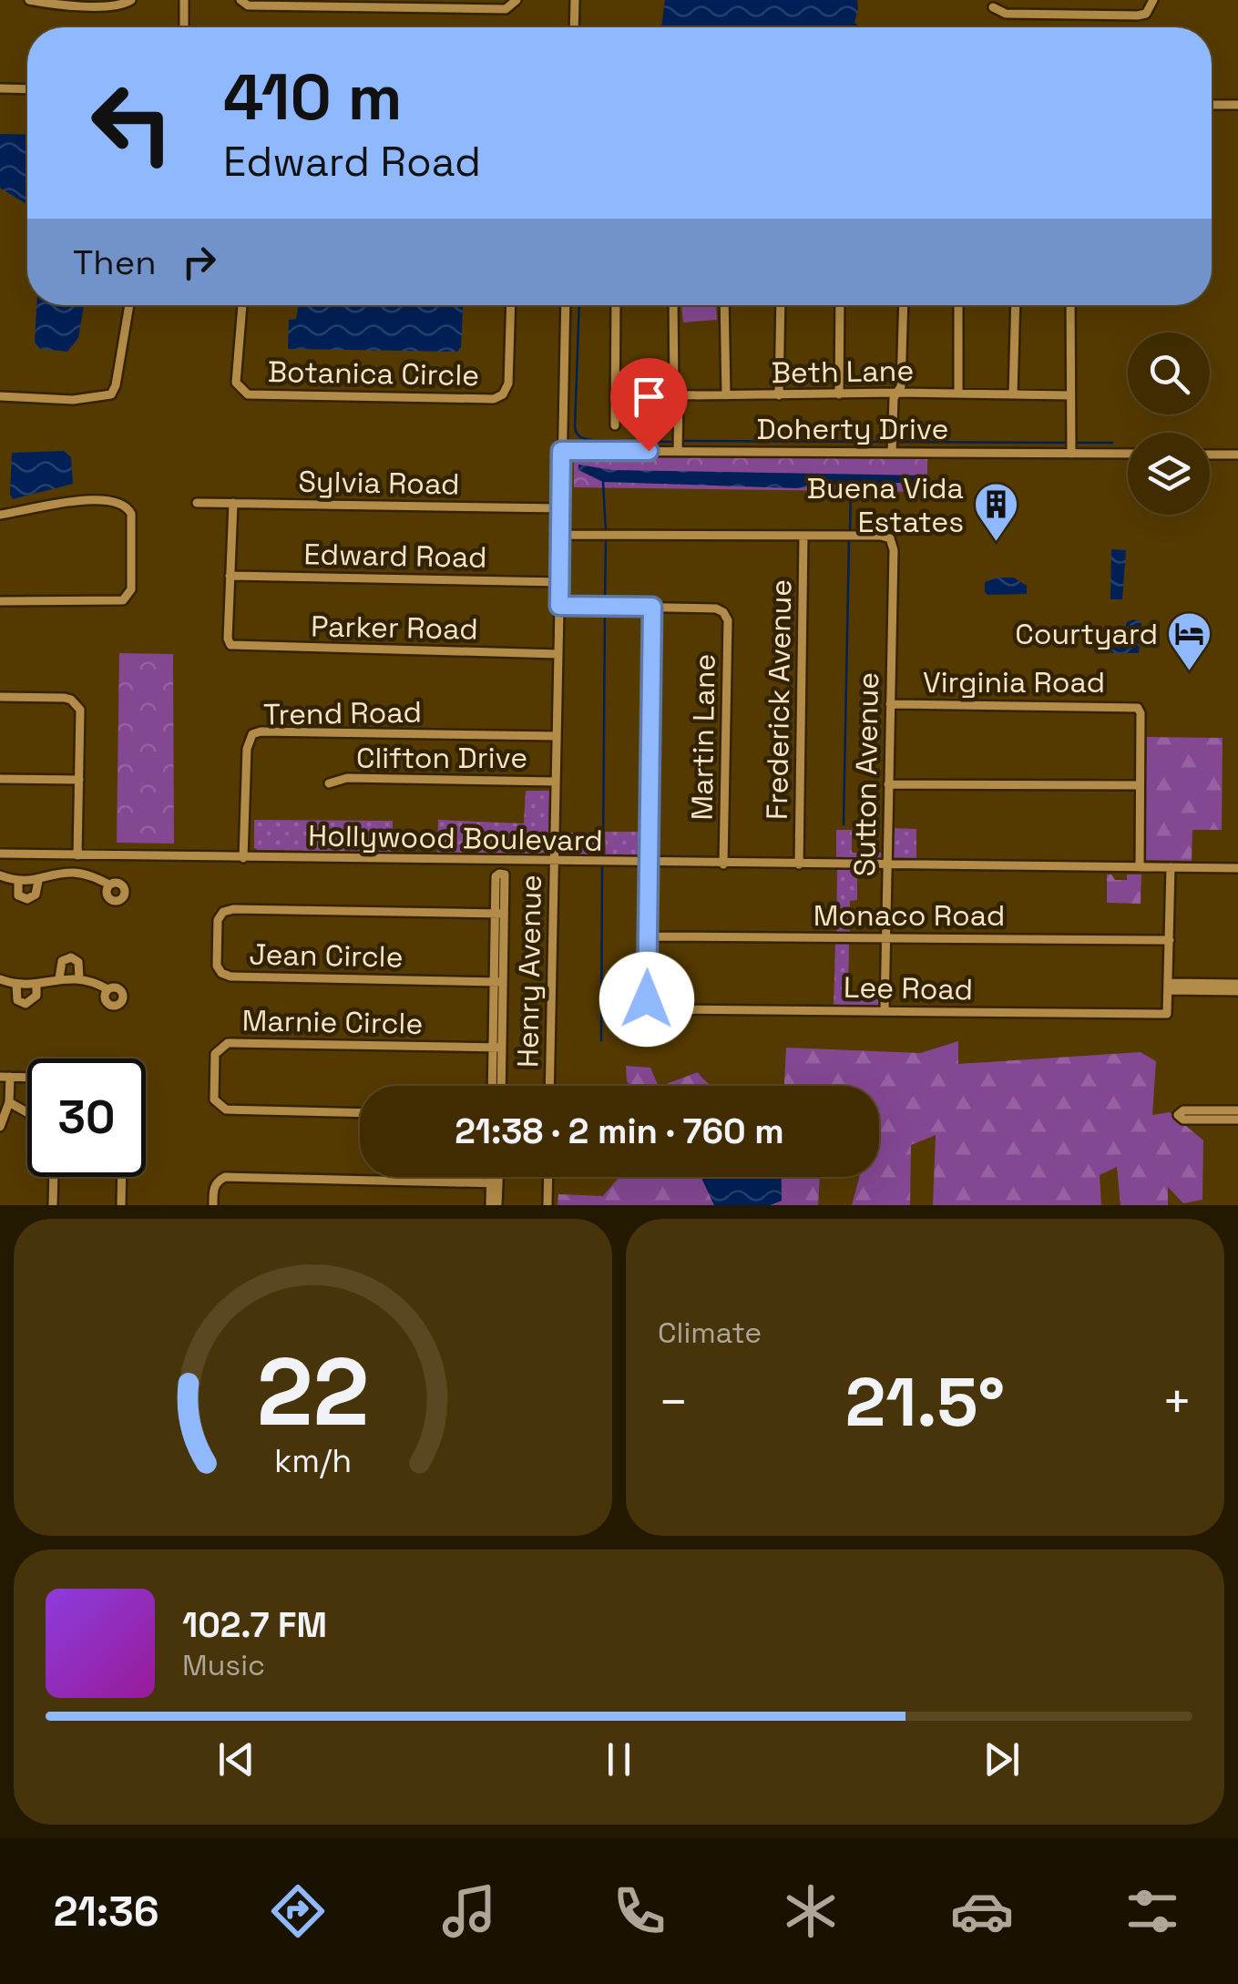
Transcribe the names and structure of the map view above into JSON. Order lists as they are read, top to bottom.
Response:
{
  "streets": {
    "street": [
      "Beth Lane",
      "Botanica Circle",
      "Doherty Drive",
      "Sylvia Road",
      "Edward Road",
      "Parker Road",
      "Virginia Road",
      "Frederick Avenue",
      "Trend Road",
      "Martin Lane",
      "Clifton Drive",
      "Sutton Avenue",
      "Hollywood Boulevard",
      "Monaco Road",
      "Jean Circle",
      "Henry Avenue",
      "Lee Road",
      "Marnie Circle"
    ]
  },
  "crossings": [
    ["Doherty Drive", "Henry Avenue"],
    ["Sylvia Road", "Henry Avenue"],
    ["Edward Road", "Parker Road"],
    ["Edward Road", "Henry Avenue"],
    ["Parker Road", "Henry Avenue"],
    ["Virginia Road", "Sutton Avenue"],
    ["Frederick Avenue", "Sutton Avenue"],
    ["Frederick Avenue", "Hollywood Boulevard"],
    ["Trend Road", "Hollywood Boulevard"],
    ["Trend Road", "Henry Avenue"],
    ["Martin Lane", "Hollywood Boulevard"],
    ["Clifton Drive", "Henry Avenue"],
    ["Sutton Avenue", "Hollywood Boulevard"],
    ["Sutton Avenue", "Monaco Road"],
    ["Sutton Avenue", "Lee Road"],
    ["Hollywood Boulevard", "Henry Avenue"],
    ["Monaco Road", "Lee Road"]
  ],
  "places": {
    "building": ["Buena Vida Estates"],
    "hotel": ["Courtyard"]
  },
  "page": {
    "turn": ["410 m", "Edward Road"],
    "then": "Then",
    "limit": "30",
    "trip": "21:38 · 2 min · 760 m",
    "tile": "Climate",
    "heat": ["−", "21.5°", "+"],
    "song": ["102.7 FM", "Music"],
    "tabs": "21:36",
    "gauge": ["22", "km/h"]
  }
}
